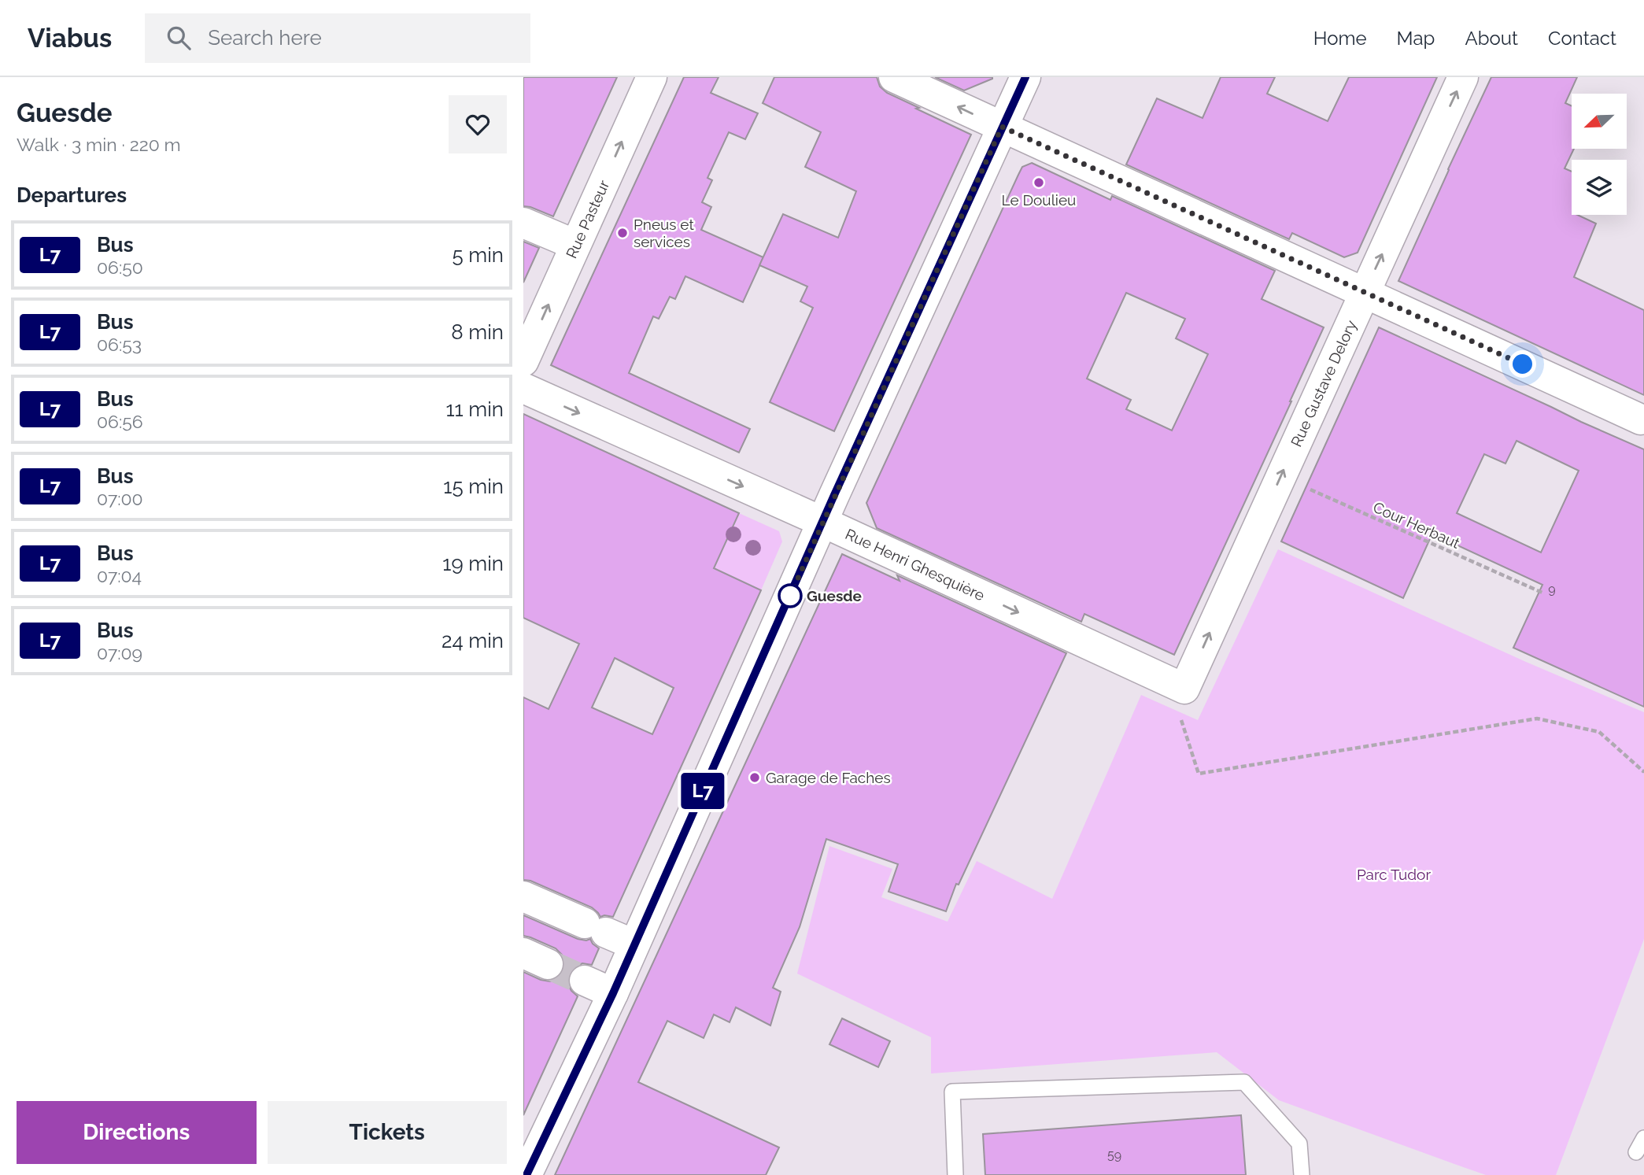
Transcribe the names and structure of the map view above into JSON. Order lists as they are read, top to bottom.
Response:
{
  "streets": {
    "street": ["Rue Pasteur", "Rue Gustave Delory", "Rue Henri Ghesquière"],
    "path": ["Cour Herbaut"]
  },
  "crossings": [
    ["Rue Gustave Delory", "Cour Herbaut"],
    ["Rue Gustave Delory", "Rue Henri Ghesquière"]
  ],
  "one_way": ["Rue Pasteur", "Rue Gustave Delory", "Rue Henri Ghesquière"],
  "parks": ["Parc Tudor"],
  "places": [
    "Le Doulieu",
    "Pneus et services",
    "Guesde",
    "Garage de Faches"
  ],
  "lines": ["bus line L7"],
  "house_numbers": ["9", "59"],
  "north": "bottom left",
  "page": {
    "header": "Viabus",
    "search": "Search here",
    "nav": [
      "Home",
      "Map",
      "About",
      "Contact"
    ],
    "heading": [
      ["Guesde", "Walk · 3 min · 220 m"],
      "Departures"
    ],
    "on_map": "L7",
    "list": [
      {
        "mark": "L7",
        "name": "Bus",
        "note": "06:50",
        "value": "5 min"
      },
      {
        "mark": "L7",
        "name": "Bus",
        "note": "06:53",
        "value": "8 min"
      },
      {
        "mark": "L7",
        "name": "Bus",
        "note": "06:56",
        "value": "11 min"
      },
      {
        "mark": "L7",
        "name": "Bus",
        "note": "07:00",
        "value": "15 min"
      },
      {
        "mark": "L7",
        "name": "Bus",
        "note": "07:04",
        "value": "19 min"
      },
      {
        "mark": "L7",
        "name": "Bus",
        "note": "07:09",
        "value": "24 min"
      }
    ],
    "buttons": ["Directions", "Tickets"]
  }
}
